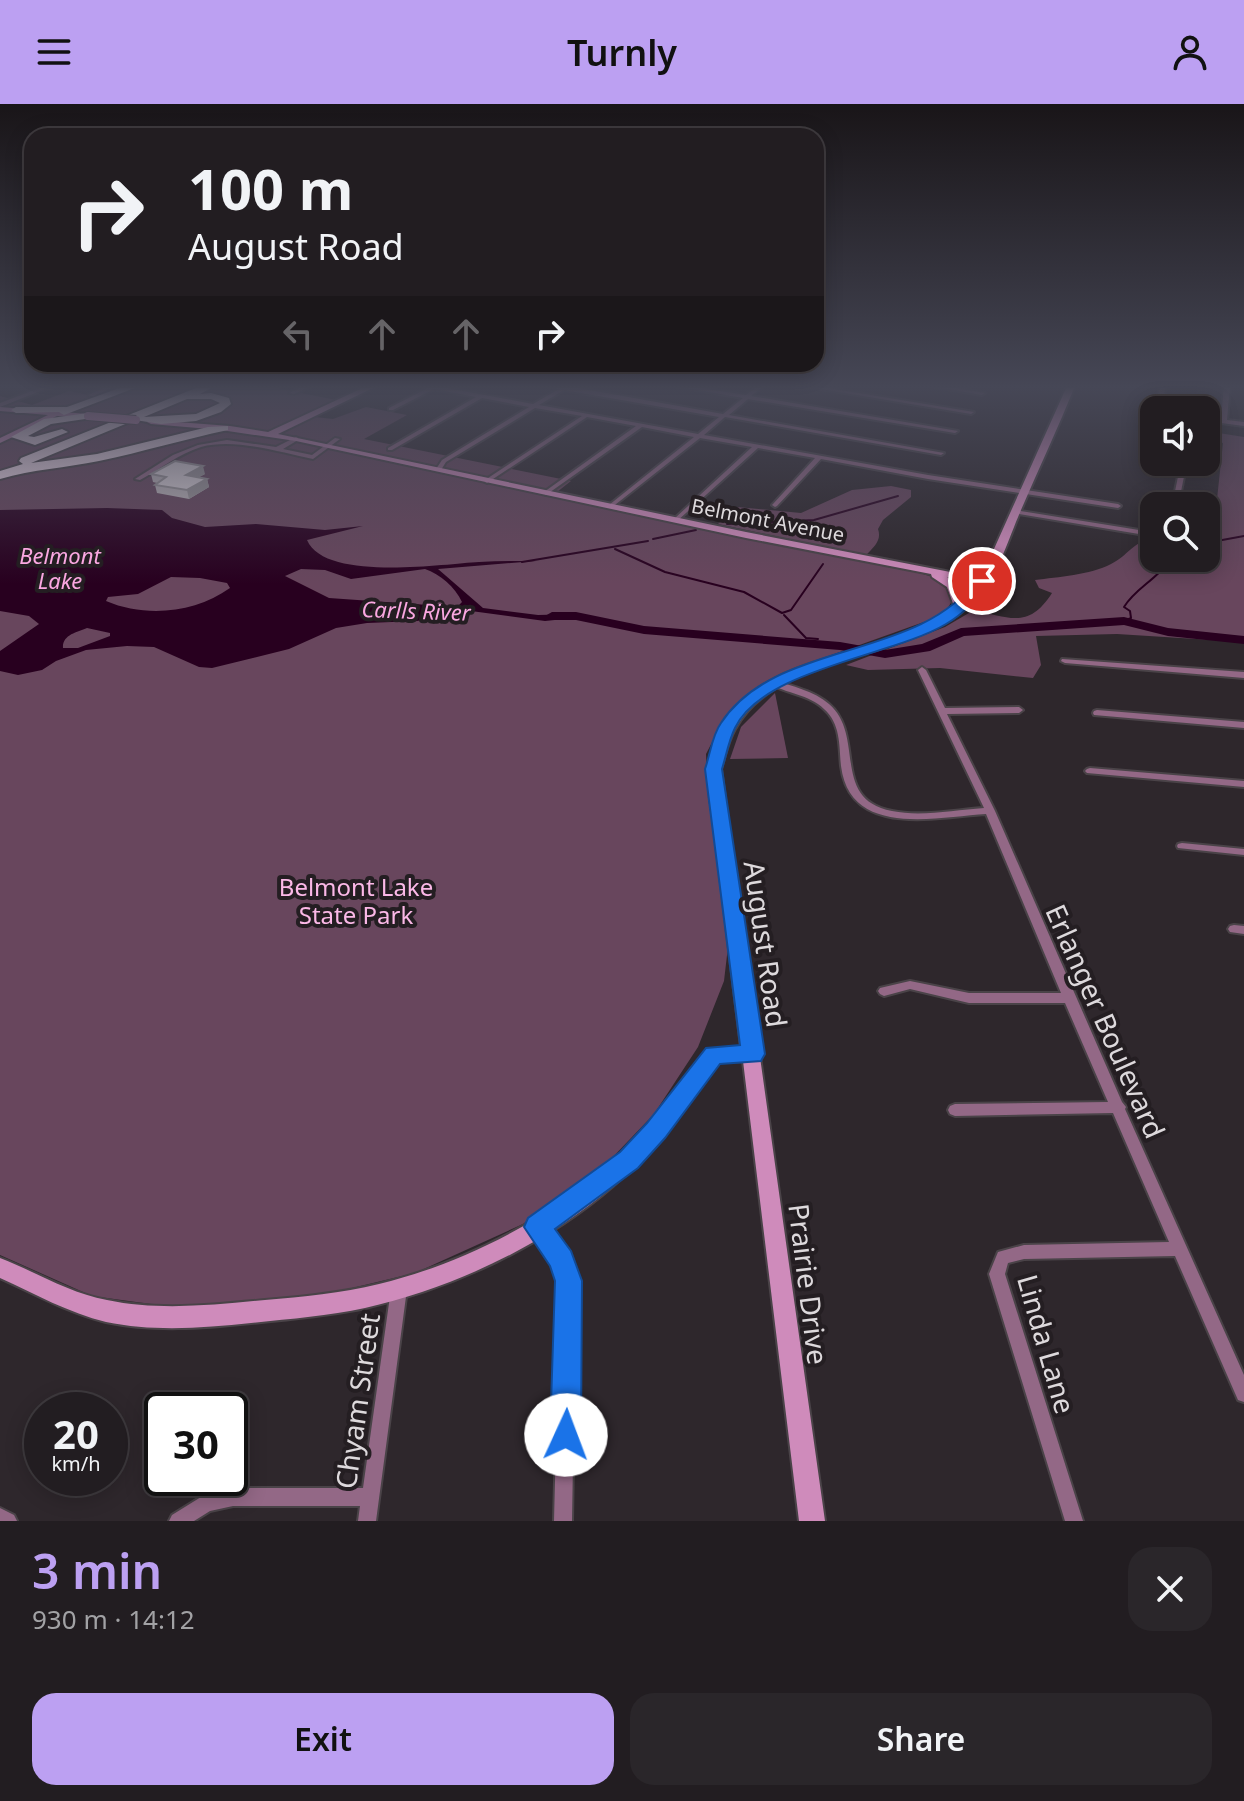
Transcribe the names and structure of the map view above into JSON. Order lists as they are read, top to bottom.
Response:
{
  "streets": {
    "street": [
      "Belmont Avenue",
      "August Road",
      "Erlanger Boulevard",
      "Prairie Drive",
      "Linda Lane",
      "Chyam Street"
    ]
  },
  "crossings": [
    ["August Road", "Prairie Drive"],
    ["August Road", "Chyam Street"],
    ["Erlanger Boulevard", "Linda Lane"]
  ],
  "water": ["Belmont Lake", "Carlls River"],
  "parks": ["Belmont Lake State Park"],
  "page": {
    "header": "Turnly",
    "turn": ["100 m", "August Road"],
    "speed": "20 km/h",
    "limit": "30",
    "heading": ["3 min", "930 m · 14:12"],
    "buttons": ["Exit", "Share"]
  }
}
